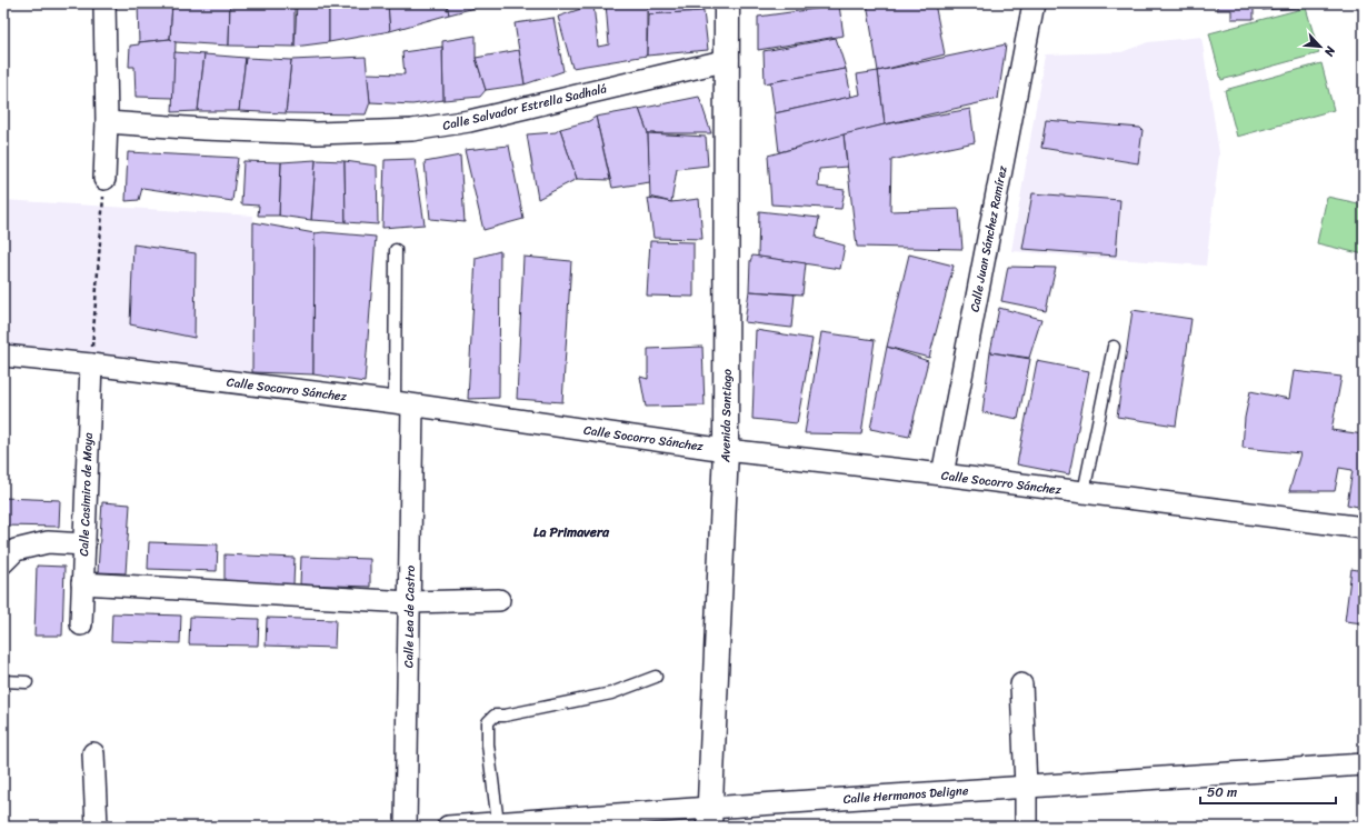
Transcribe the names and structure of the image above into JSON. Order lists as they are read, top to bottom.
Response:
{
  "streets": {
    "main road": ["Avenida Santiago"],
    "street": [
      "Calle Salvador Estrella Sadhalá",
      "Calle Juan Sánchez Ramírez",
      "Calle Socorro Sánchez",
      "Calle Casimiro de Moya",
      "Calle Lea de Castro",
      "Calle Hermanos Deligne"
    ]
  },
  "crossings": [
    ["Calle Salvador Estrella Sadhalá", "Avenida Santiago"],
    ["Calle Juan Sánchez Ramírez", "Calle Socorro Sánchez"],
    ["Calle Socorro Sánchez", "Avenida Santiago"],
    ["Calle Socorro Sánchez", "Calle Casimiro de Moya"],
    ["Calle Socorro Sánchez", "Calle Lea de Castro"],
    ["Avenida Santiago", "Calle Hermanos Deligne"]
  ],
  "districts": ["La Primavera"],
  "scale_bar": "50 m",
  "north": "bottom right"
}
